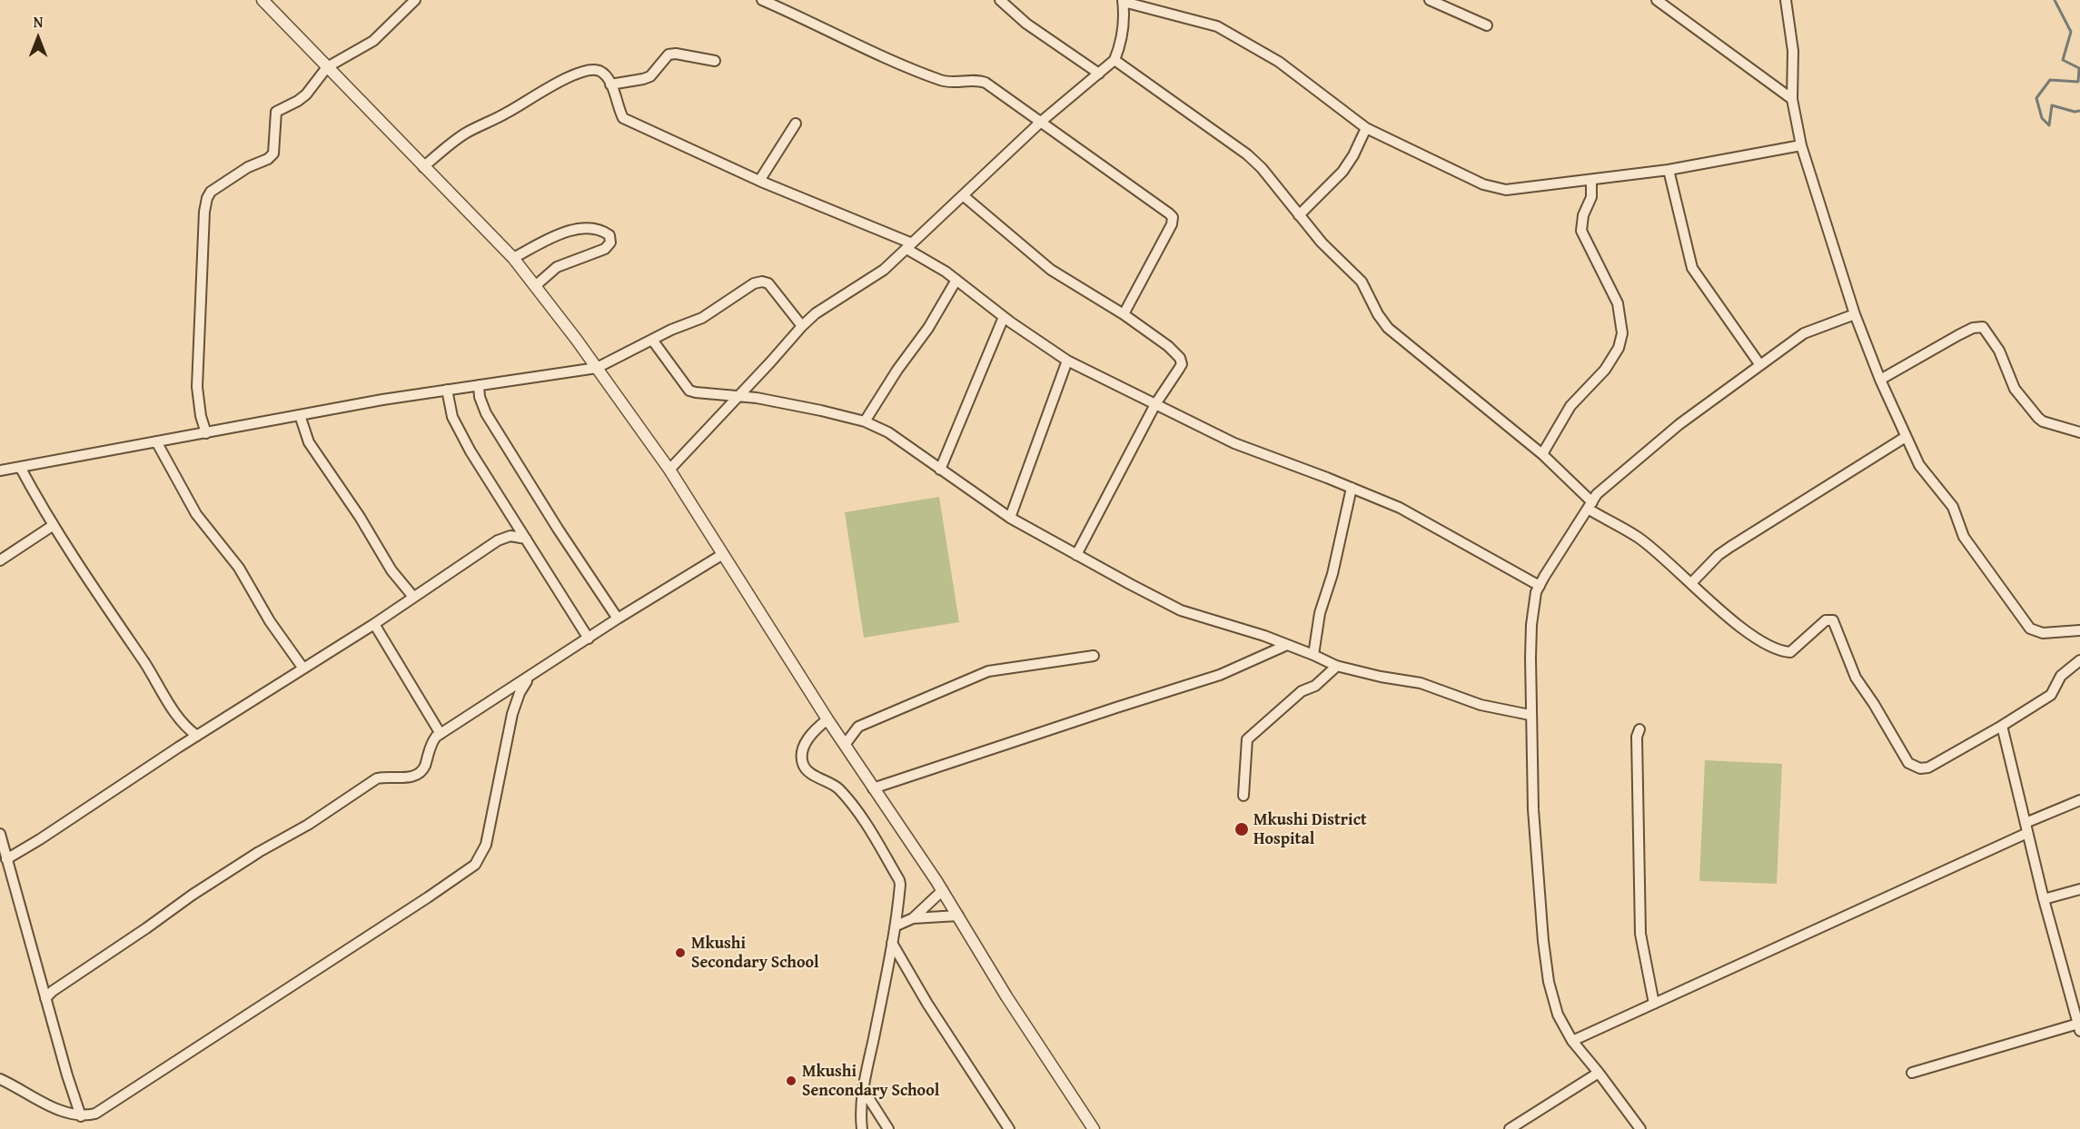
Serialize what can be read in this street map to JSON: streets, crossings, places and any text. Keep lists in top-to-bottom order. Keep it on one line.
{"places":["Mkushi District Hospital","Mkushi Secondary School","Mkushi Sencondary School"],"north":"top"}
